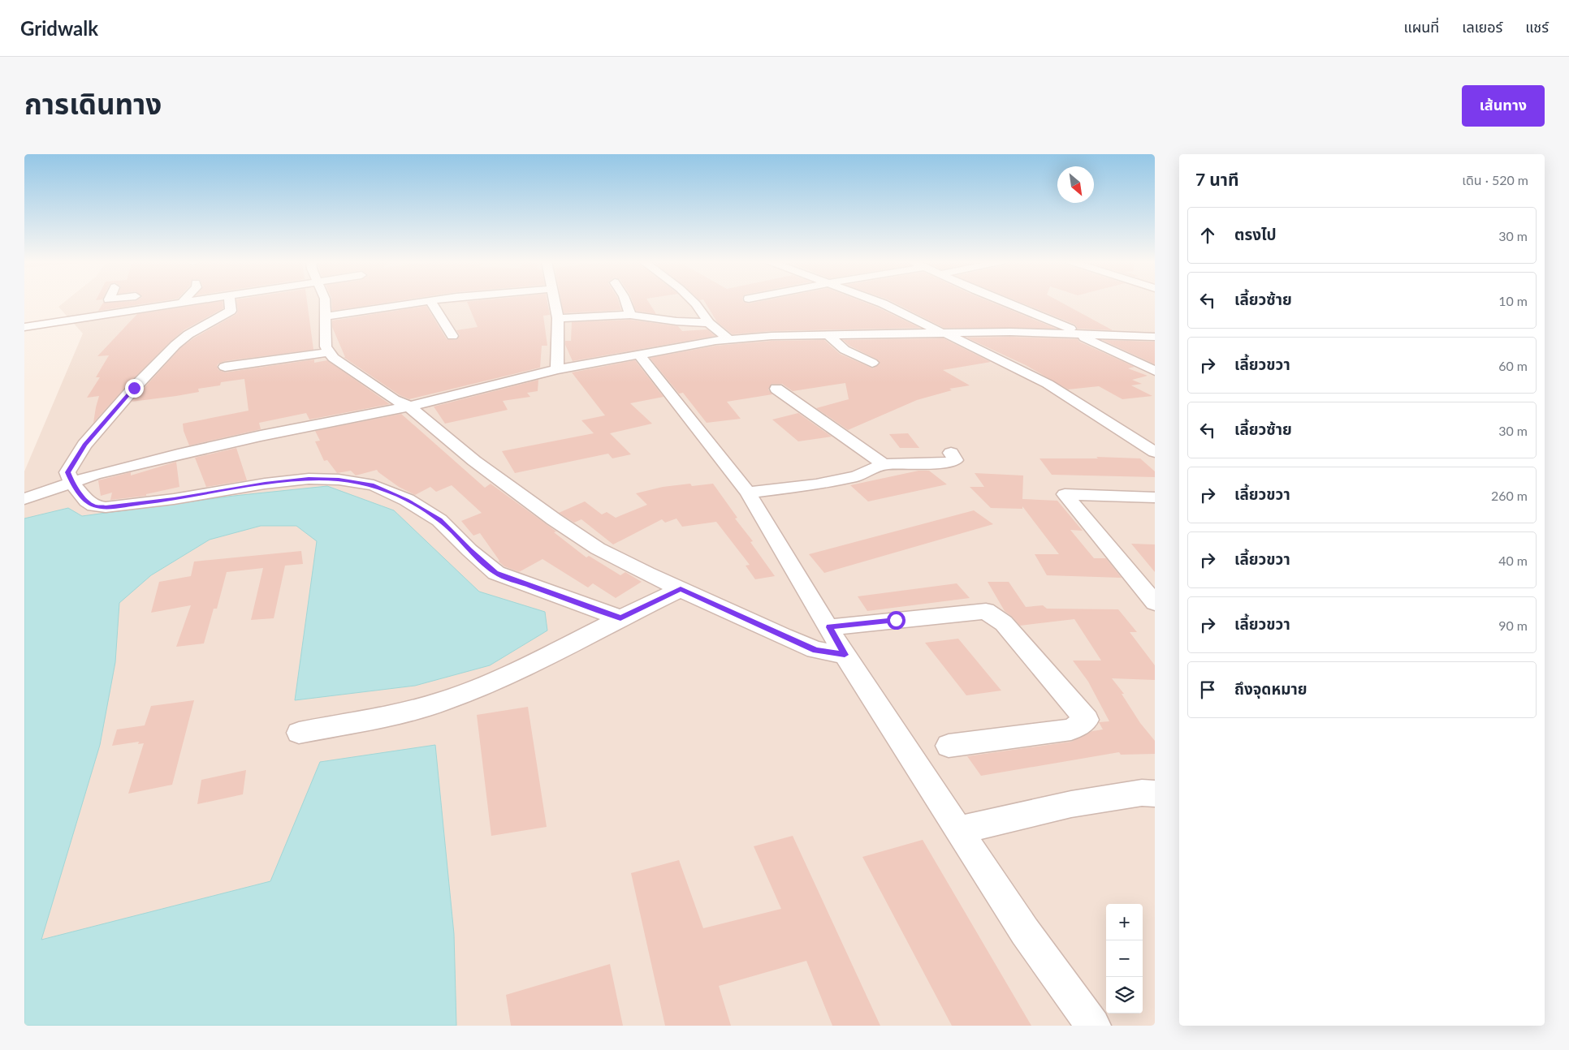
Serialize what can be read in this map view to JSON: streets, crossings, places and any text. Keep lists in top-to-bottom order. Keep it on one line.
{"north":"bottom right","page":{"header":"Gridwalk","nav":["แผนที่","เลเยอร์","แชร์"],"title":"การเดินทาง","buttons":"เส้นทาง","heading":["7 นาที","เดิน · 520 m"],"list":[["ตรงไป","30 m"],["เลี้ยวซ้าย","10 m"],["เลี้ยวขวา","60 m"],["เลี้ยวซ้าย","30 m"],["เลี้ยวขวา","260 m"],["เลี้ยวขวา","40 m"],["เลี้ยวขวา","90 m"],"ถึงจุดหมาย"],"map_buttons":["+","−"]}}
